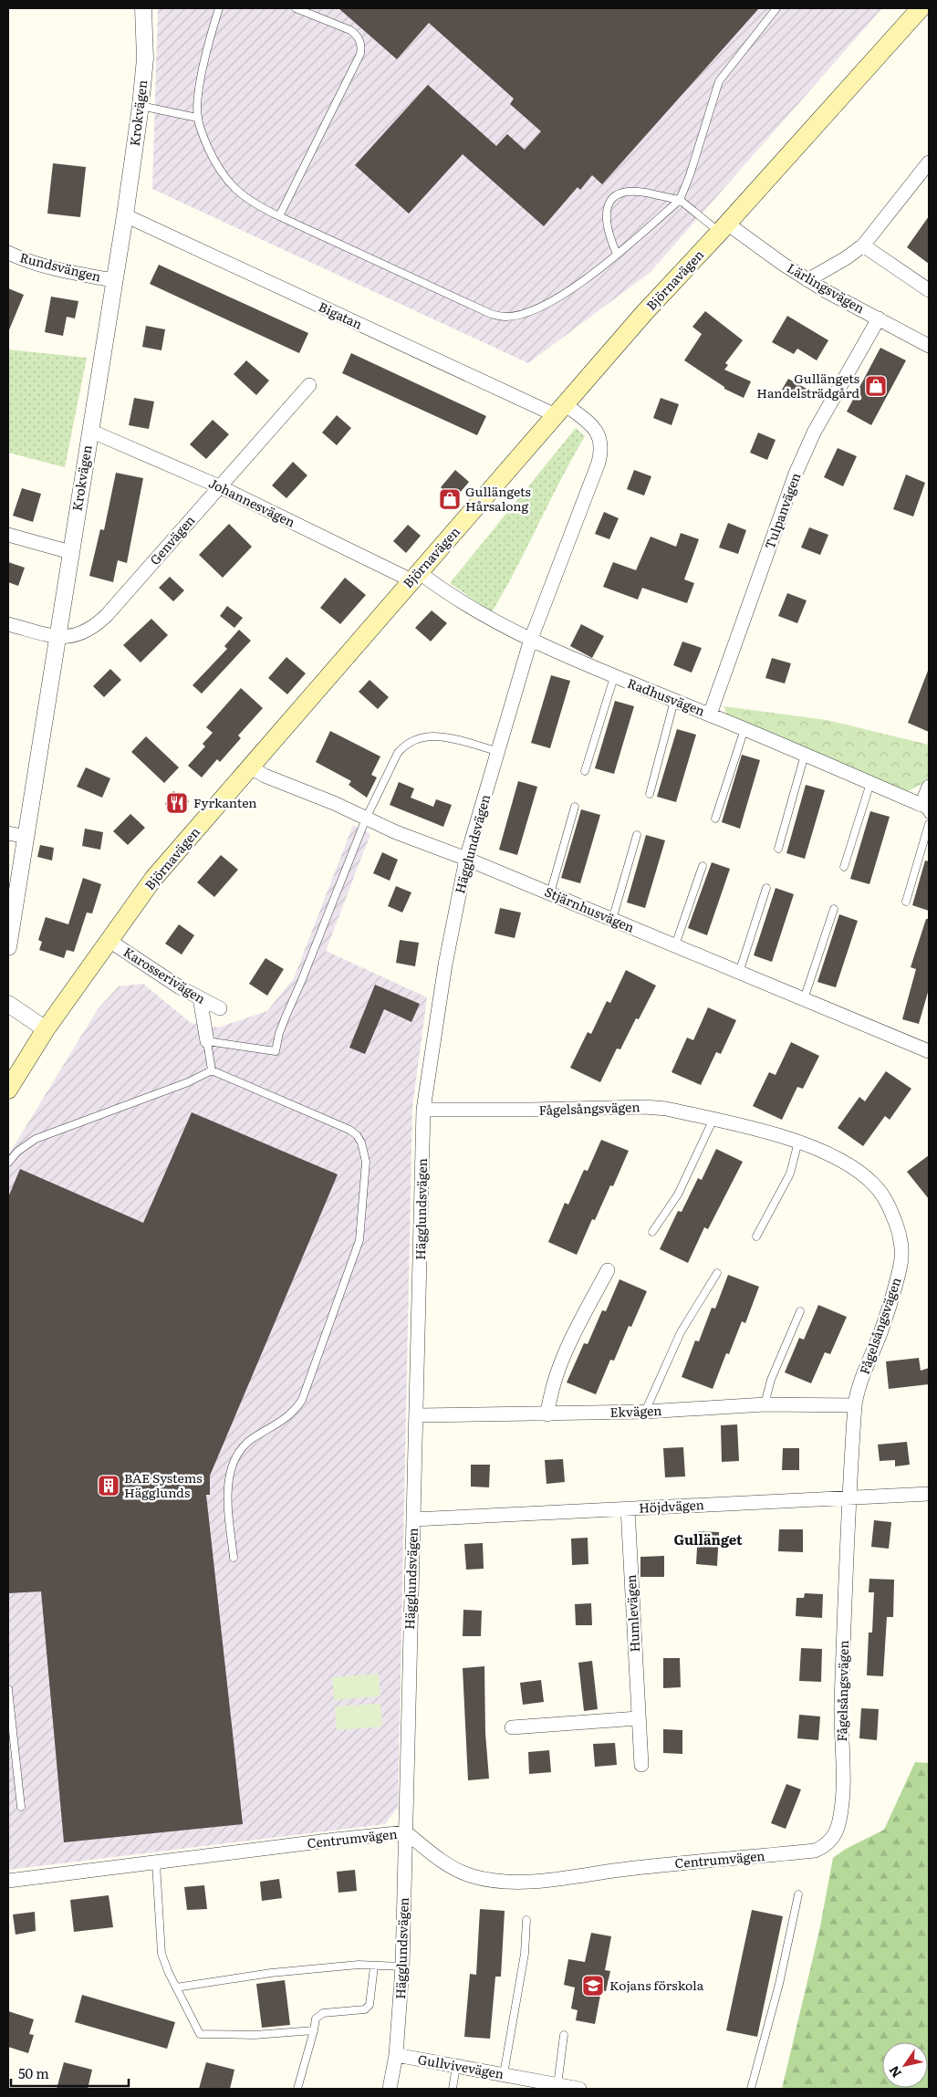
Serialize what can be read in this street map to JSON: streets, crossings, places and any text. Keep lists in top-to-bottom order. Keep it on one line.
{"streets":{"main road":["Björnavägen"],"street":["Krokvägen","Rundsvängen","Lärlingsvägen","Bigatan","Johannesvägen","Tulpanvägen","Genvägen","Radhusvägen","Hägglundsvägen","Stjärnhusvägen","Karosserivägen","Fågelsångsvägen","Ekvägen","Höjdvägen","Humlevägen","Centrumvägen","Gullvivevägen"]},"crossings":[["Krokvägen","Rundsvängen"],["Krokvägen","Bigatan"],["Krokvägen","Johannesvägen"],["Krokvägen","Genvägen"],["Björnavägen","Lärlingsvägen"],["Björnavägen","Bigatan"],["Björnavägen","Johannesvägen"],["Björnavägen","Radhusvägen"],["Björnavägen","Hägglundsvägen"],["Björnavägen","Stjärnhusvägen"],["Björnavägen","Karosserivägen"],["Lärlingsvägen","Tulpanvägen"],["Bigatan","Hägglundsvägen"],["Johannesvägen","Genvägen"],["Johannesvägen","Radhusvägen"],["Tulpanvägen","Radhusvägen"],["Radhusvägen","Hägglundsvägen"],["Hägglundsvägen","Stjärnhusvägen"],["Hägglundsvägen","Fågelsångsvägen"],["Hägglundsvägen","Ekvägen"],["Hägglundsvägen","Höjdvägen"],["Hägglundsvägen","Centrumvägen"],["Hägglundsvägen","Gullvivevägen"],["Fågelsångsvägen","Ekvägen"],["Fågelsångsvägen","Höjdvägen"],["Fågelsångsvägen","Centrumvägen"],["Höjdvägen","Humlevägen"]],"districts":["Gullänget"],"places":{"shop":["Gullängets Handelsträdgård","Gullängets Hårsalong"],"restaurant":["Fyrkanten"],"building":["BAE Systems Hägglunds"],"school or university":["Kojans förskola"]},"scale_bar":"50 m","north":"bottom left"}
